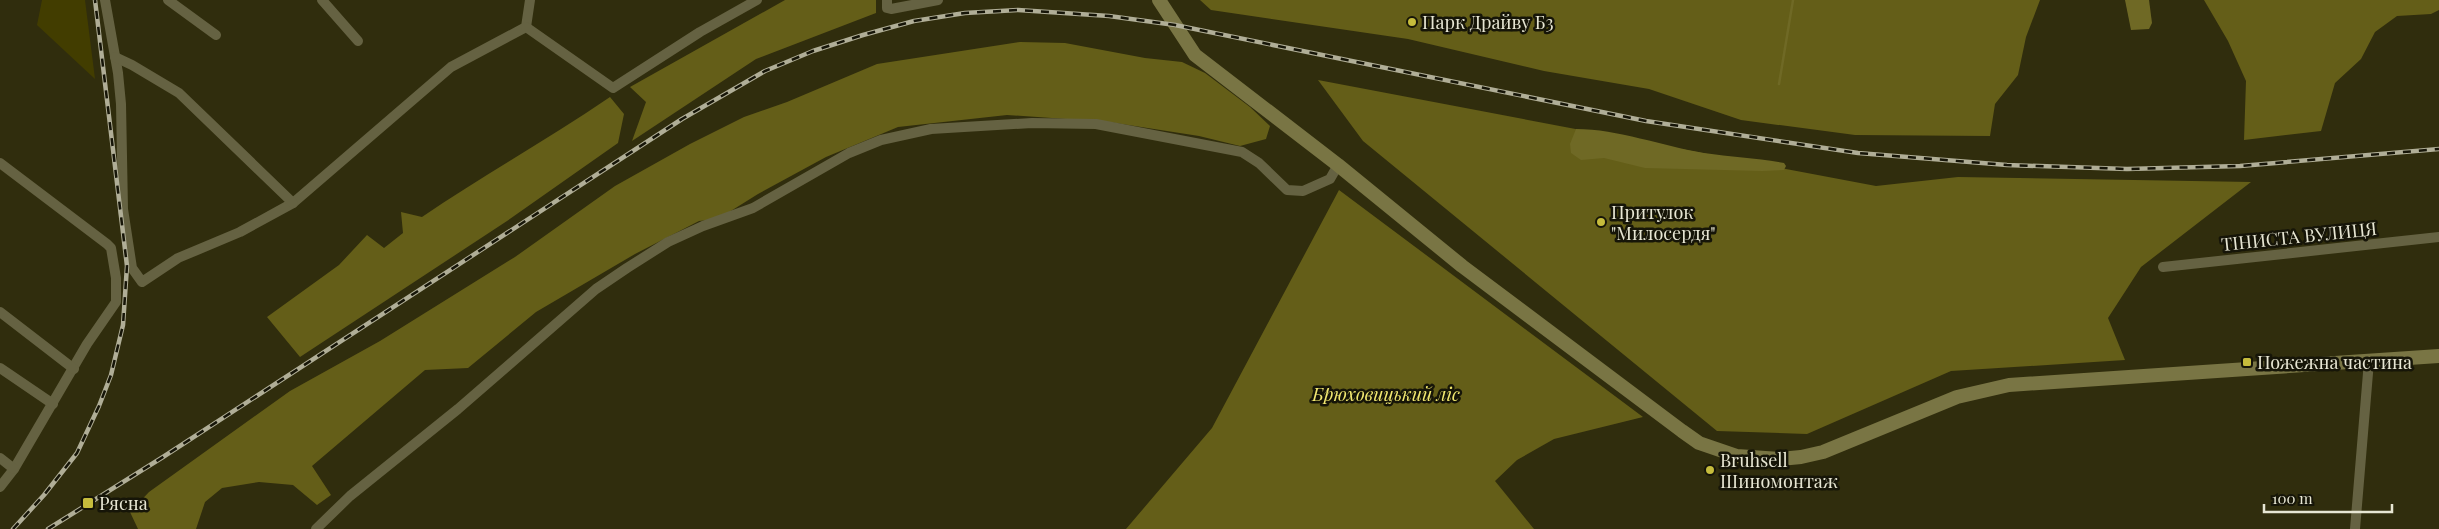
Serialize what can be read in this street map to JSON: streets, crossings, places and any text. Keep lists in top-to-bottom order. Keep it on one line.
{"streets":{"street":["ТІНИСТА ВУЛИЦЯ"]},"parks":["Брюховицький ліс"],"places":{"other":["Парк Драйву Б3","Притулок \"Милосердя\"","Bruhsell Шиномонтаж"],"transit":["Пожежна частина","Рясна"]},"scale_bar":"100 m"}
